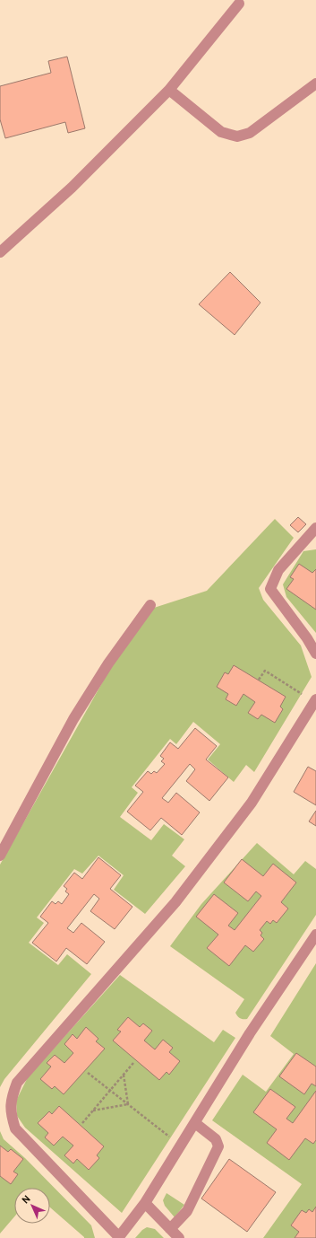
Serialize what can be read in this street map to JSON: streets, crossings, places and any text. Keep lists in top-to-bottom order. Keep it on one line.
{"north":"top left"}
